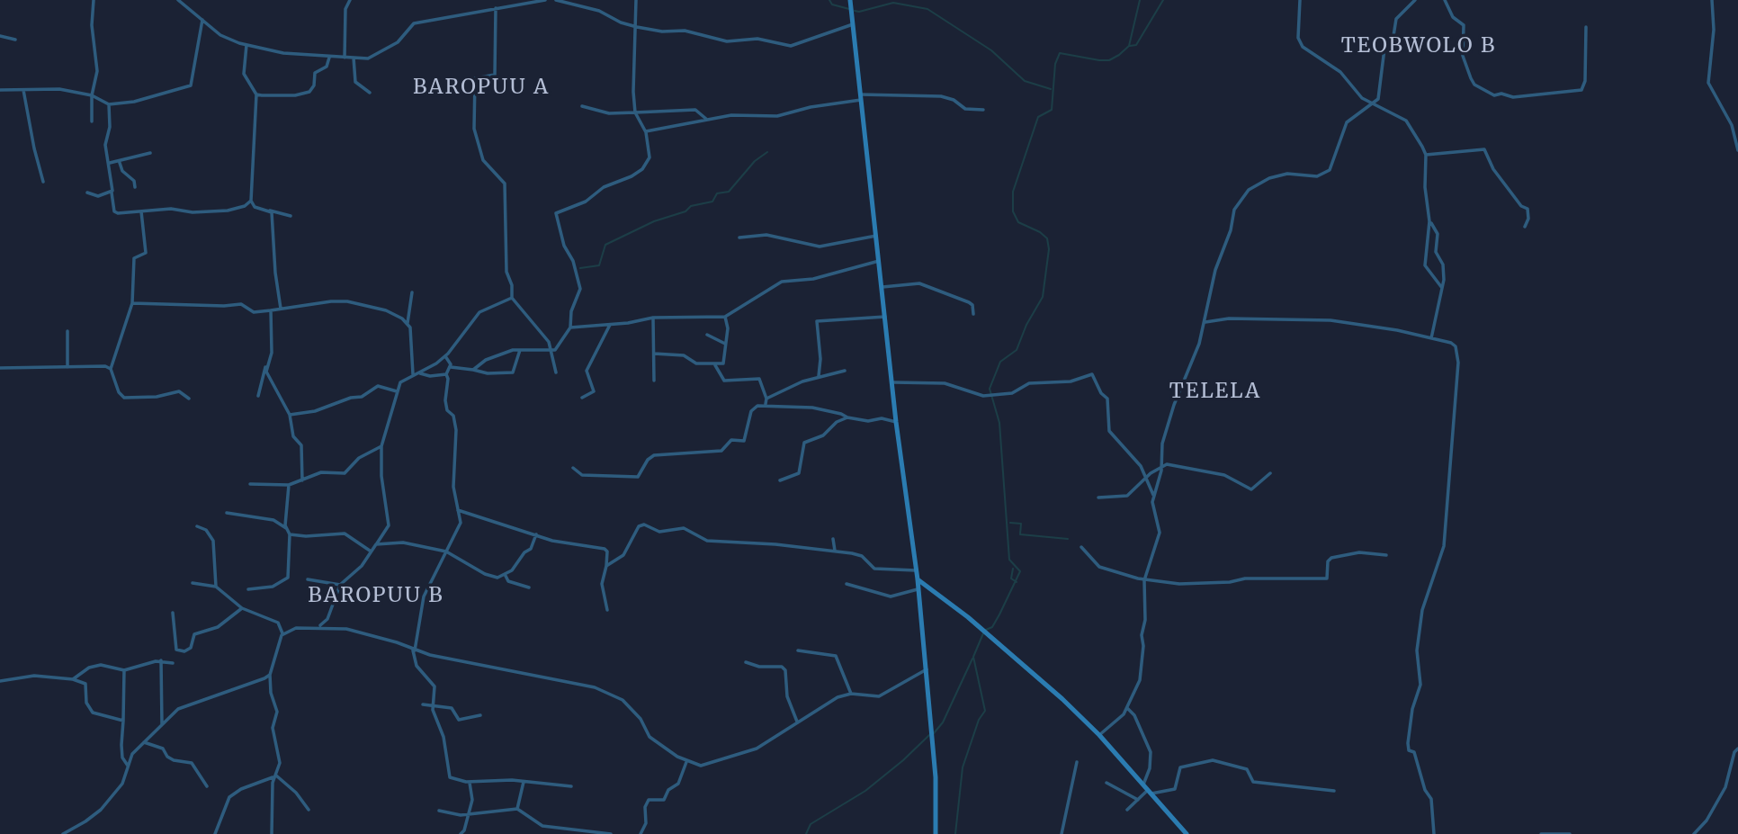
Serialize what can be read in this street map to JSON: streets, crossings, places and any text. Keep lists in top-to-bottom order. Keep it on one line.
{"districts":["TEOBWOLO B","BAROPUU A","TELELA","BAROPUU B"]}
